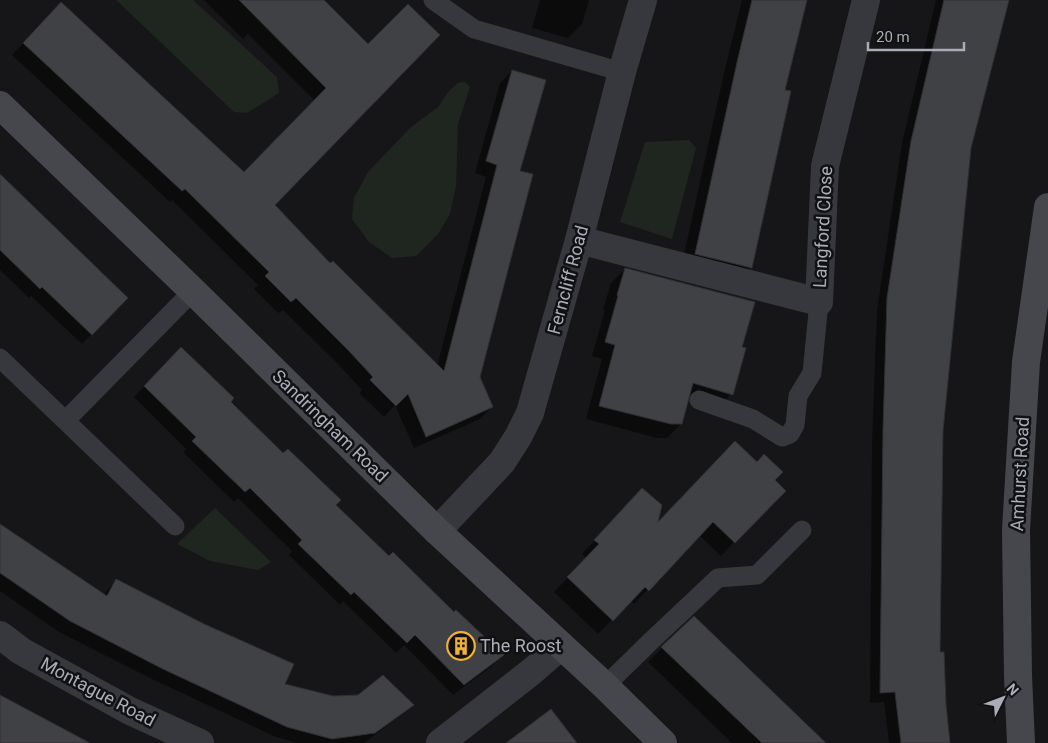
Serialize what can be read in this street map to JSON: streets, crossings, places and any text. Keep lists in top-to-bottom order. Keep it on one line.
{"streets":{"street":["Langford Close","Ferncliff Road","Sandringham Road","Amhurst Road","Montague Road"]},"crossings":[["Langford Close","Ferncliff Road"],["Ferncliff Road","Sandringham Road"]],"places":{"building":["The Roost"]},"scale_bar":"20 m","north":"top right"}
